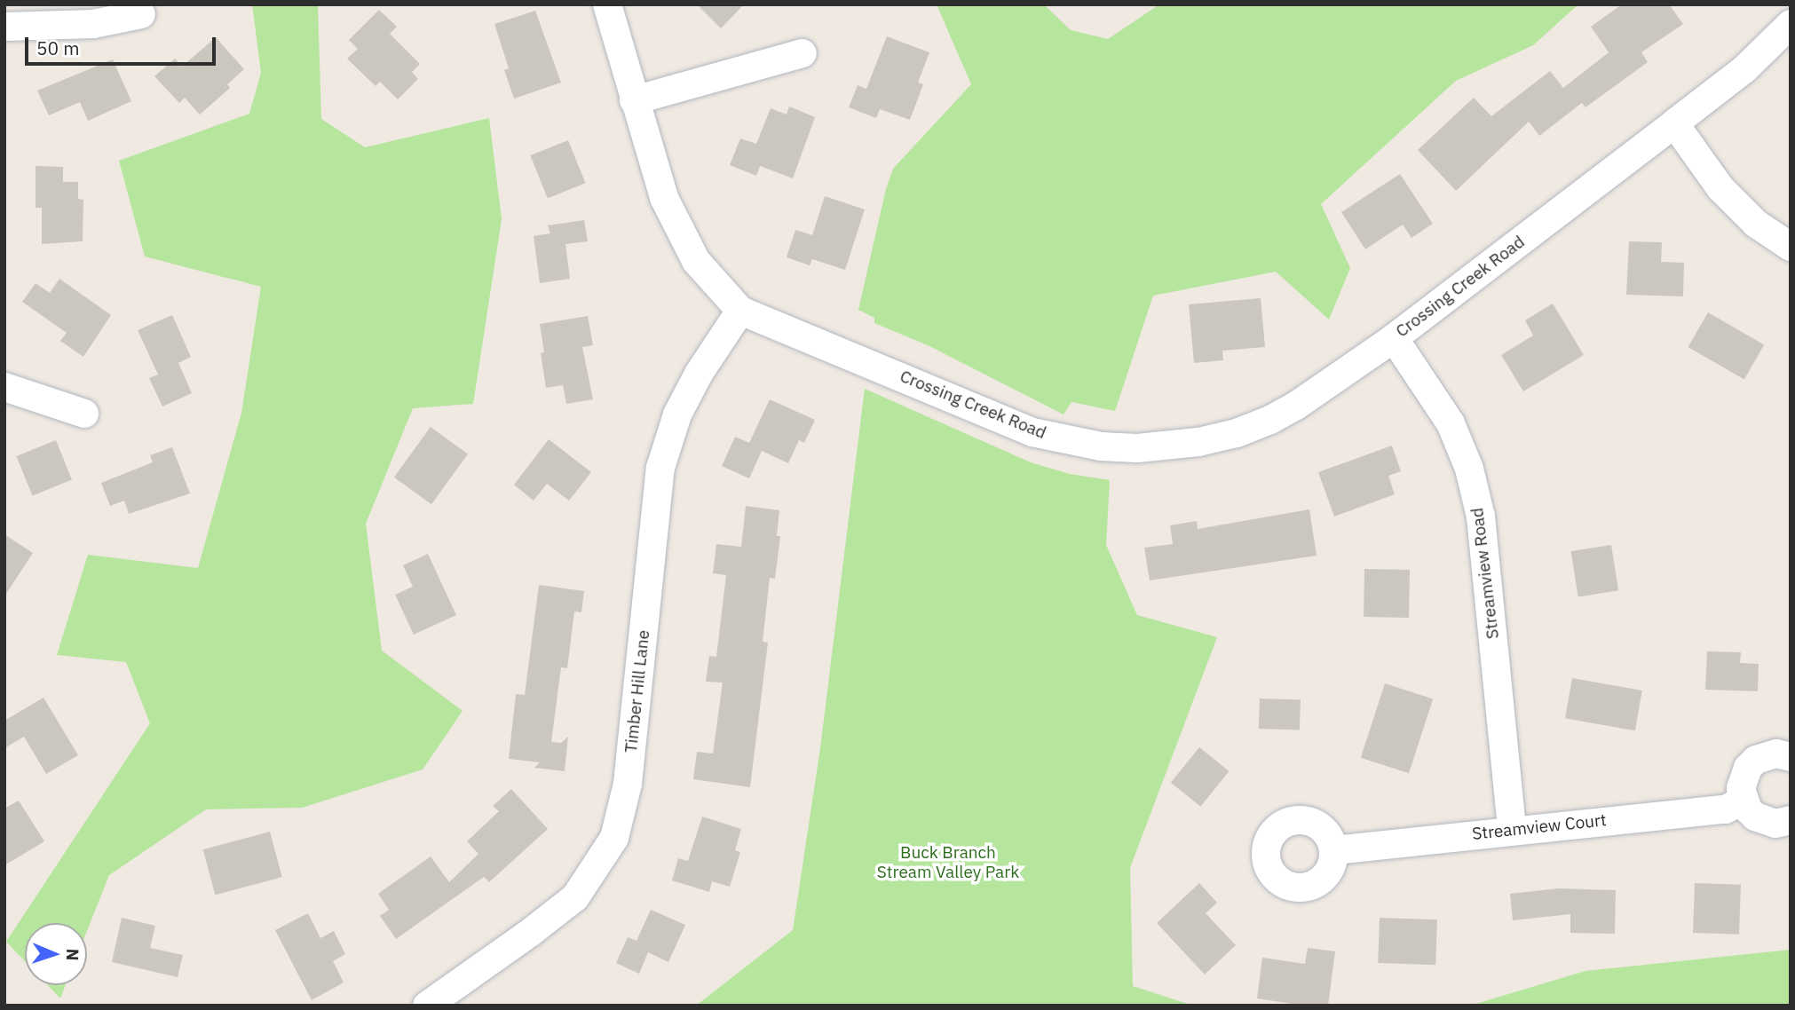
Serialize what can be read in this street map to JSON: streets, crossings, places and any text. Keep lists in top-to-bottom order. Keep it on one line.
{"streets":{"street":["Crossing Creek Road","Streamview Road","Timber Hill Lane","Streamview Court"]},"crossings":[["Crossing Creek Road","Streamview Road"],["Crossing Creek Road","Timber Hill Lane"],["Streamview Road","Streamview Court"]],"parks":["Buck Branch Stream Valley Park"],"scale_bar":"50 m","north":"right"}
